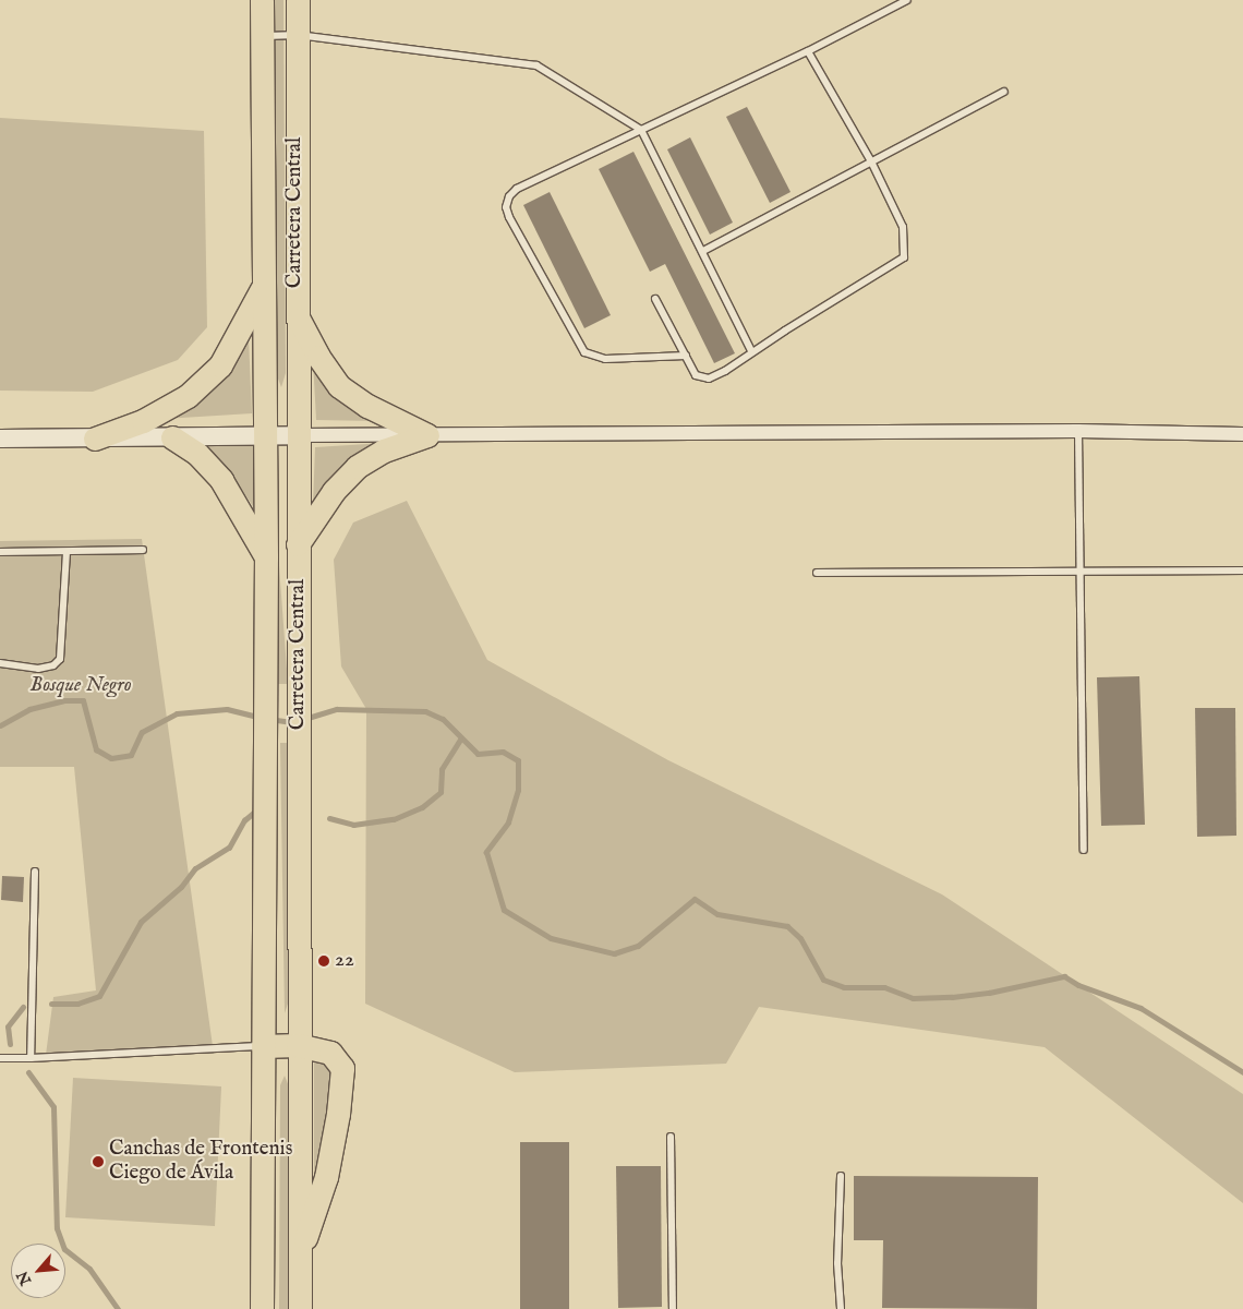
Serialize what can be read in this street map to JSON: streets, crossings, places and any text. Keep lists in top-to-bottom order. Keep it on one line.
{"streets":{"highway":["Carretera Central"]},"parks":["Bosque Negro"],"places":["22","Canchas de Frontenis Ciego de Ávila"],"north":"bottom left"}
